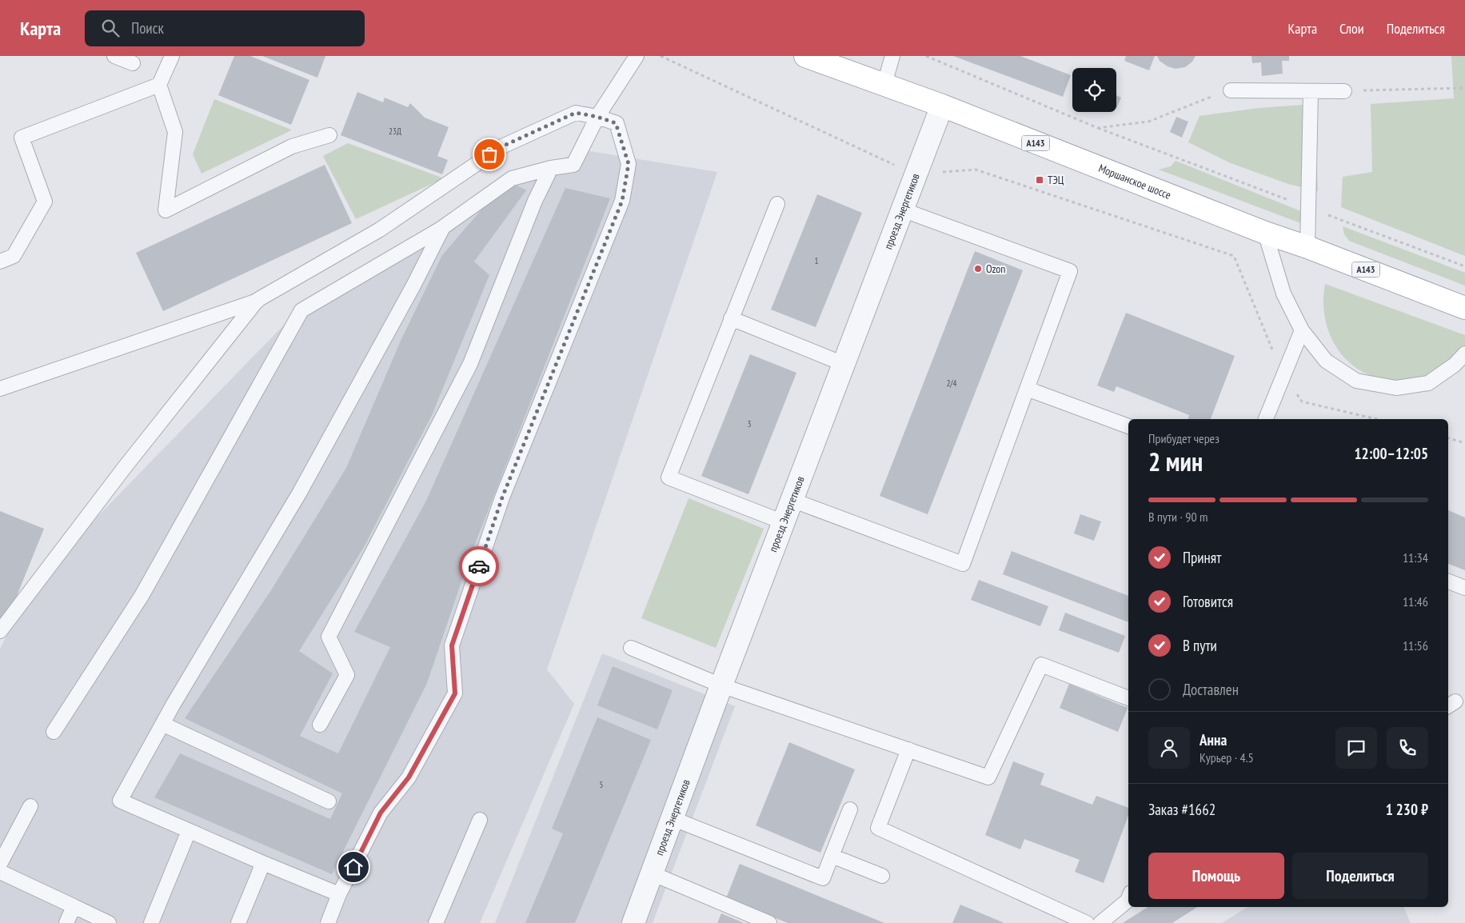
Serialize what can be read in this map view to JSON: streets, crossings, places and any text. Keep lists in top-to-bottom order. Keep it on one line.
{"streets":{"main road":["А143","Моршанское шоссе"],"street":["проезд Энергетиков"]},"crossings":[["Моршанское шоссе","проезд Энергетиков"]],"places":{"transit":["ТЭЦ"],"other":["Ozon"]},"house_numbers":["23Д","1","2/4","3","5"],"page":{"header":"Карта","search":"Поиск","nav":["Карта","Слои","Поделиться"],"heading":["2 мин","Прибудет через","12:00–12:05"],"panel":["Анна","Курьер · 4.5","Заказ #1662","1 230 ₽"],"bar":"В пути · 90 m","list":[["Принят","11:34"],["Готовится","11:46"],["В пути","11:56"],"Доставлен"],"buttons":["Помощь","Поделиться"]}}
